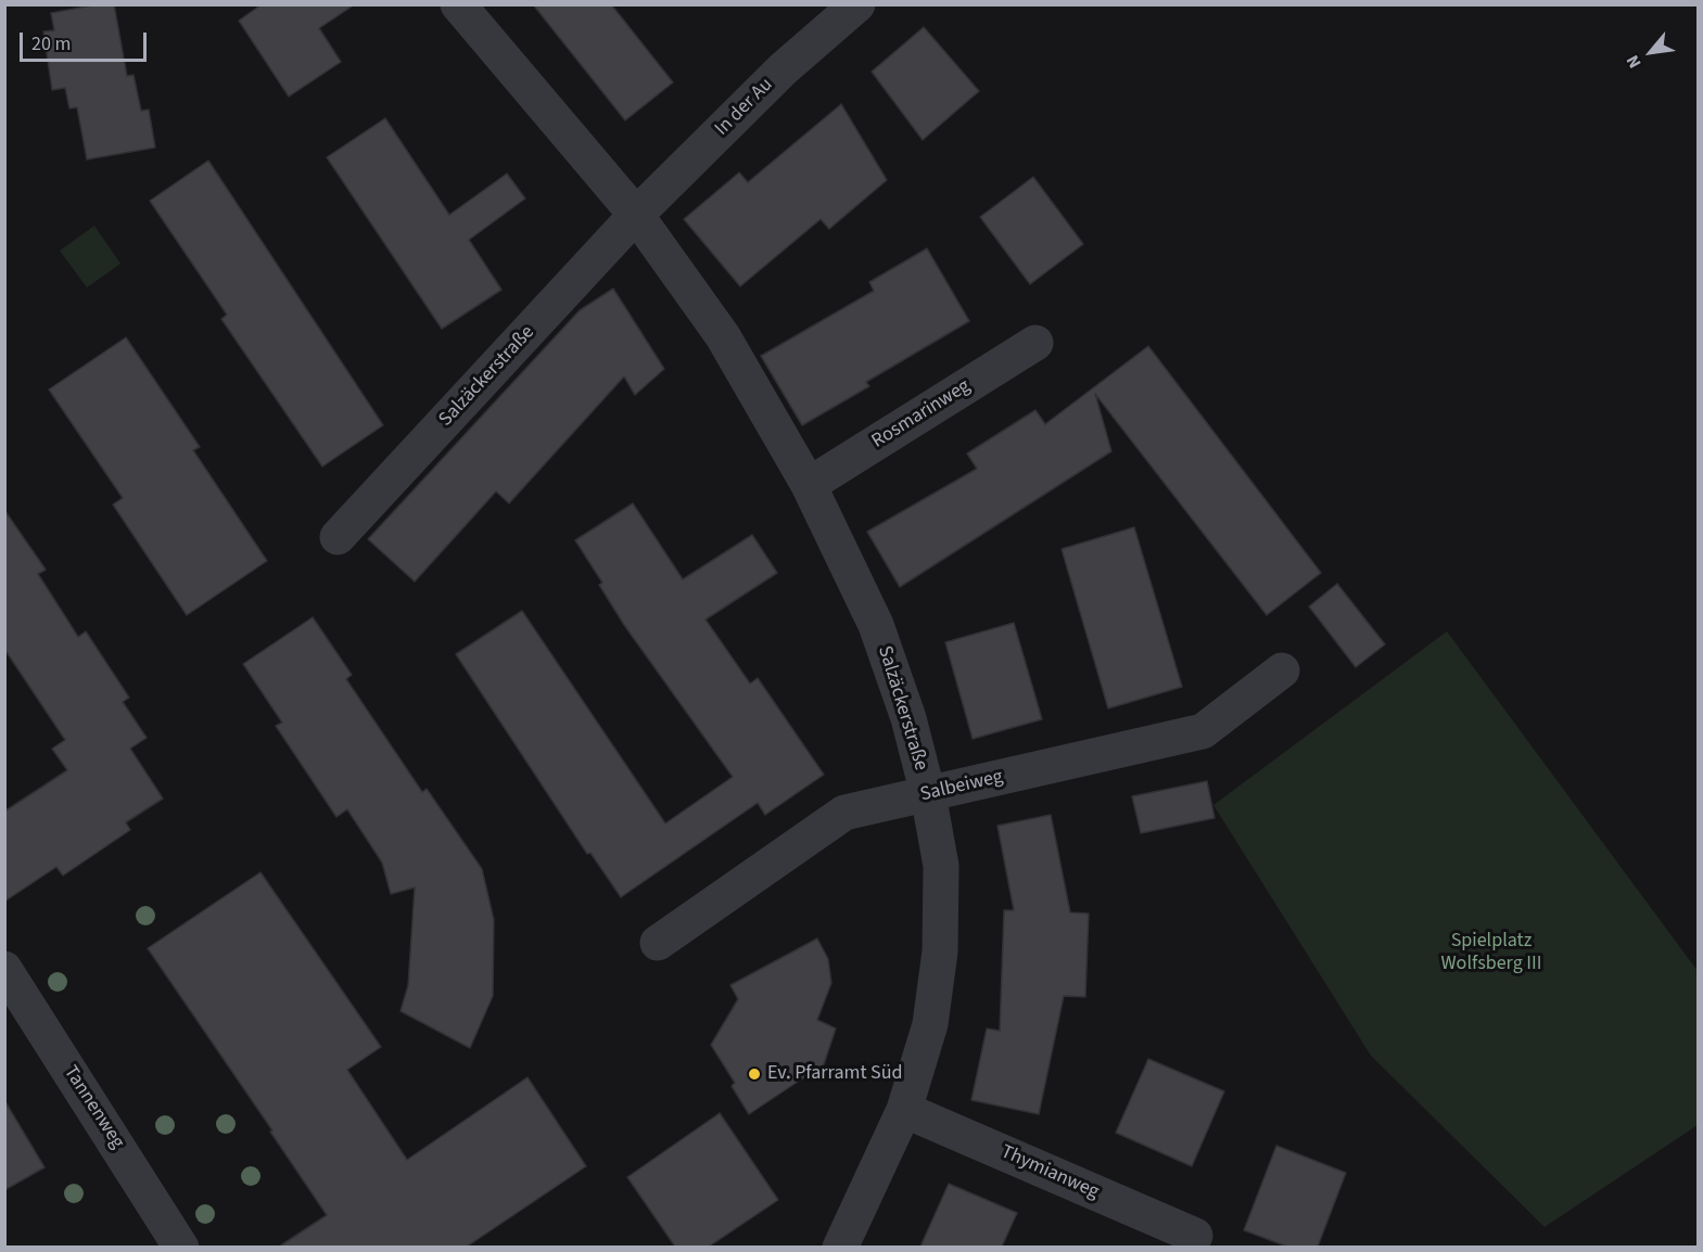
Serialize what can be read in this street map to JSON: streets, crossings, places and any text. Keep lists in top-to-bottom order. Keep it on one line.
{"streets":{"street":["In der Au","Salzäckerstraße","Rosmarinweg","Salbeiweg","Tannenweg","Thymianweg"]},"crossings":[["In der Au","Salzäckerstraße"],["Salzäckerstraße","Rosmarinweg"],["Salzäckerstraße","Salbeiweg"],["Salzäckerstraße","Thymianweg"]],"parks":["Spielplatz Wolfsberg III"],"places":["Ev. Pfarramt Süd"],"scale_bar":"20 m","north":"bottom left"}
